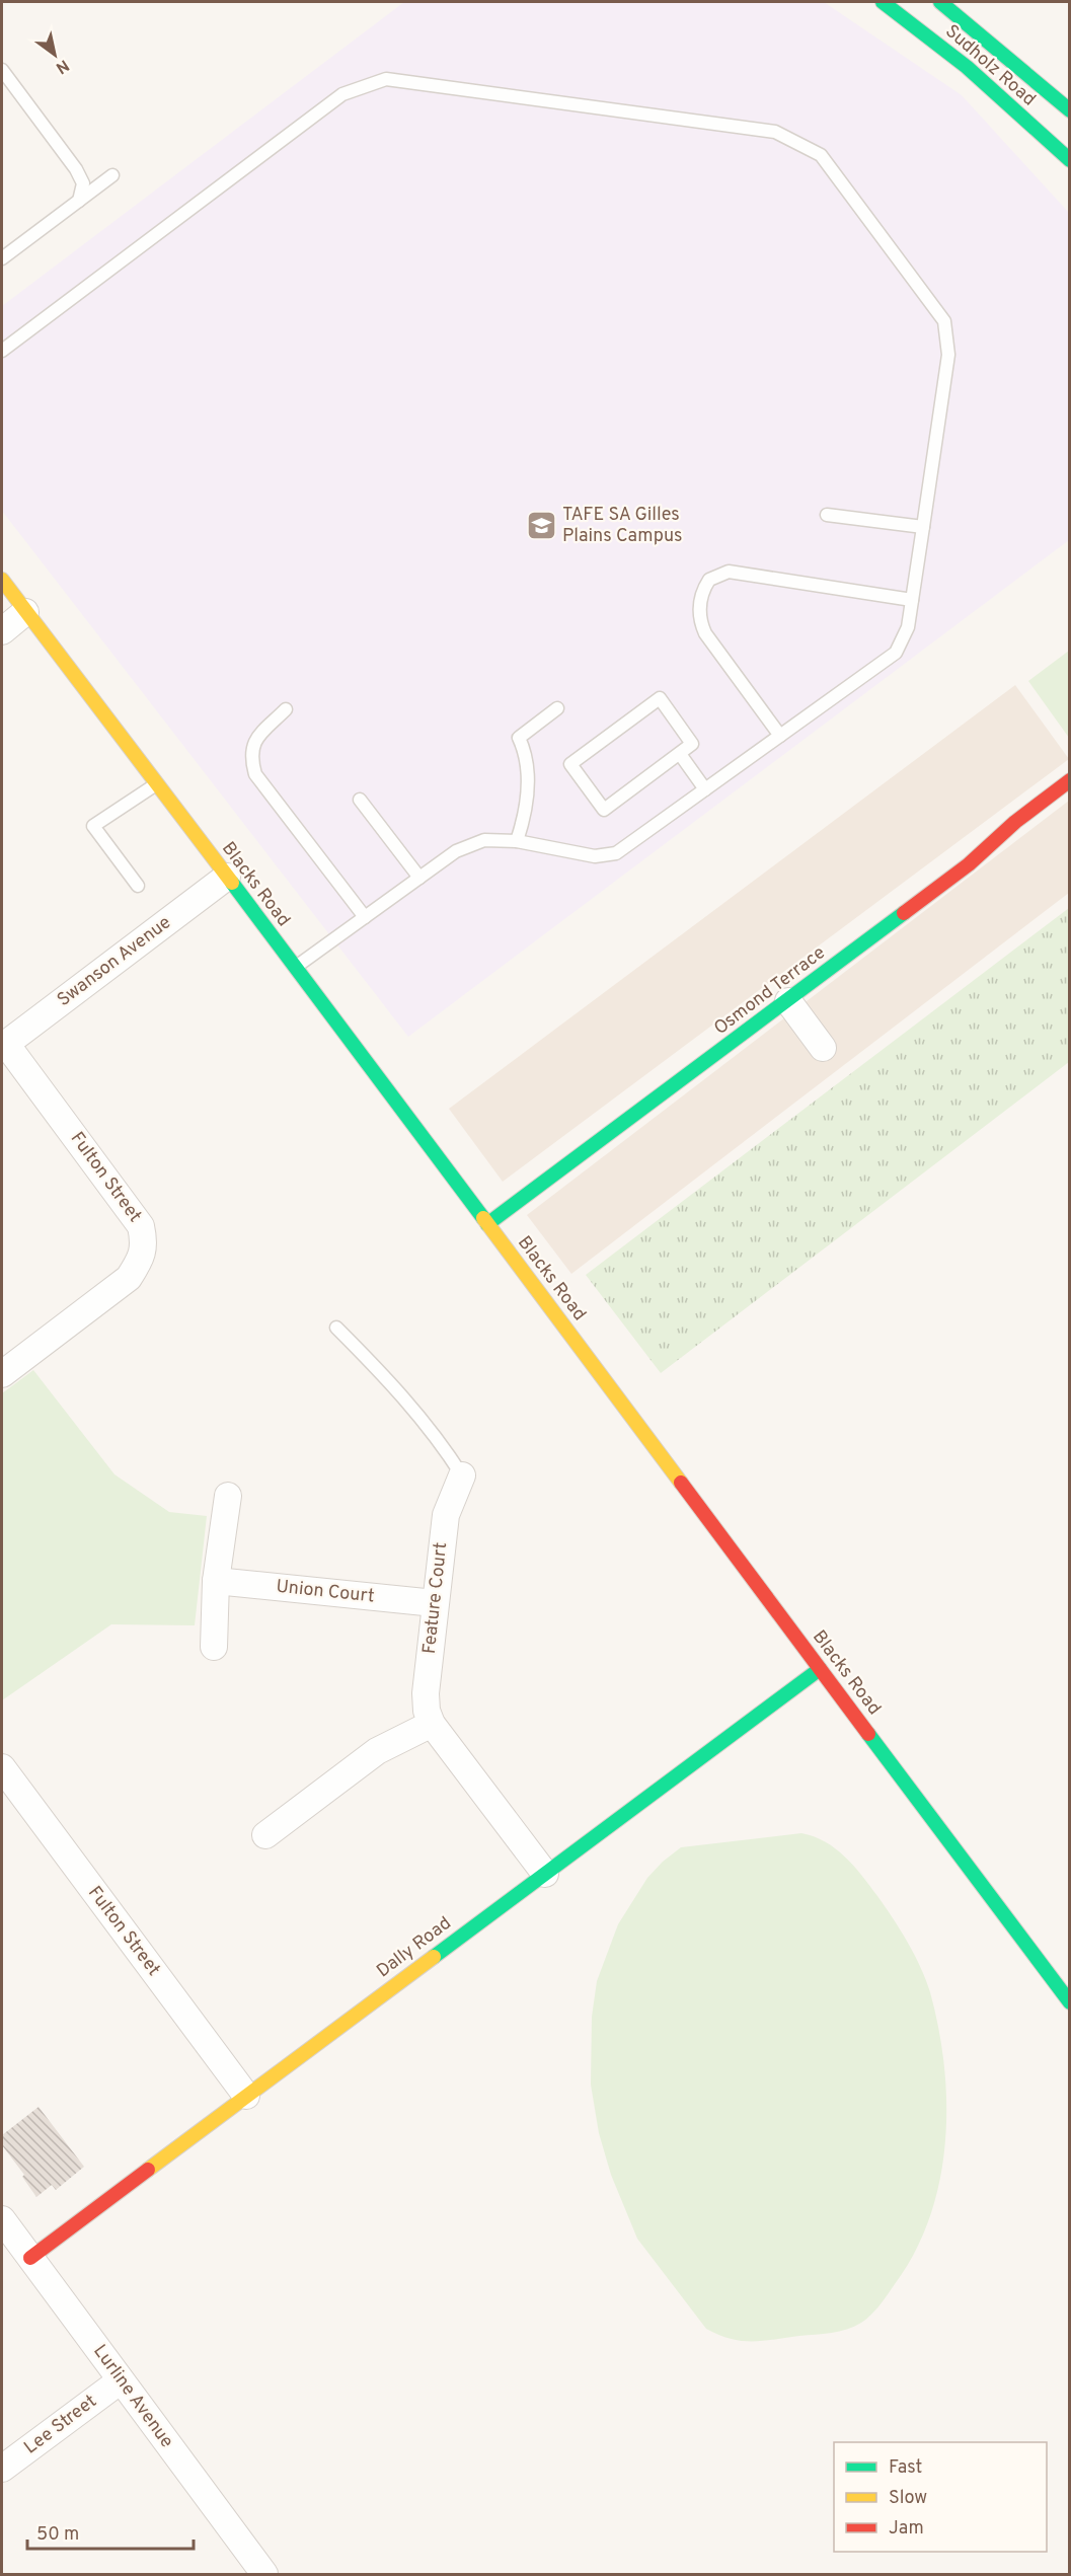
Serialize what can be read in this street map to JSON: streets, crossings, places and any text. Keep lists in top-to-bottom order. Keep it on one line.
{"streets":{"street":["Sudholz Road","Blacks Road","Swanson Avenue","Osmond Terrace","Fulton Street","Union Court","Feature Court","Dally Road","Lurline Avenue","Lee Street"]},"crossings":[["Blacks Road","Swanson Avenue"],["Blacks Road","Osmond Terrace"],["Blacks Road","Dally Road"],["Swanson Avenue","Fulton Street"],["Fulton Street","Dally Road"],["Union Court","Feature Court"],["Feature Court","Dally Road"],["Dally Road","Lurline Avenue"],["Lurline Avenue","Lee Street"]],"places":{"school or university":["TAFE SA Gilles Plains Campus"]},"legend":["Fast","Slow","Jam"],"scale_bar":"50 m","north":"bottom right"}
